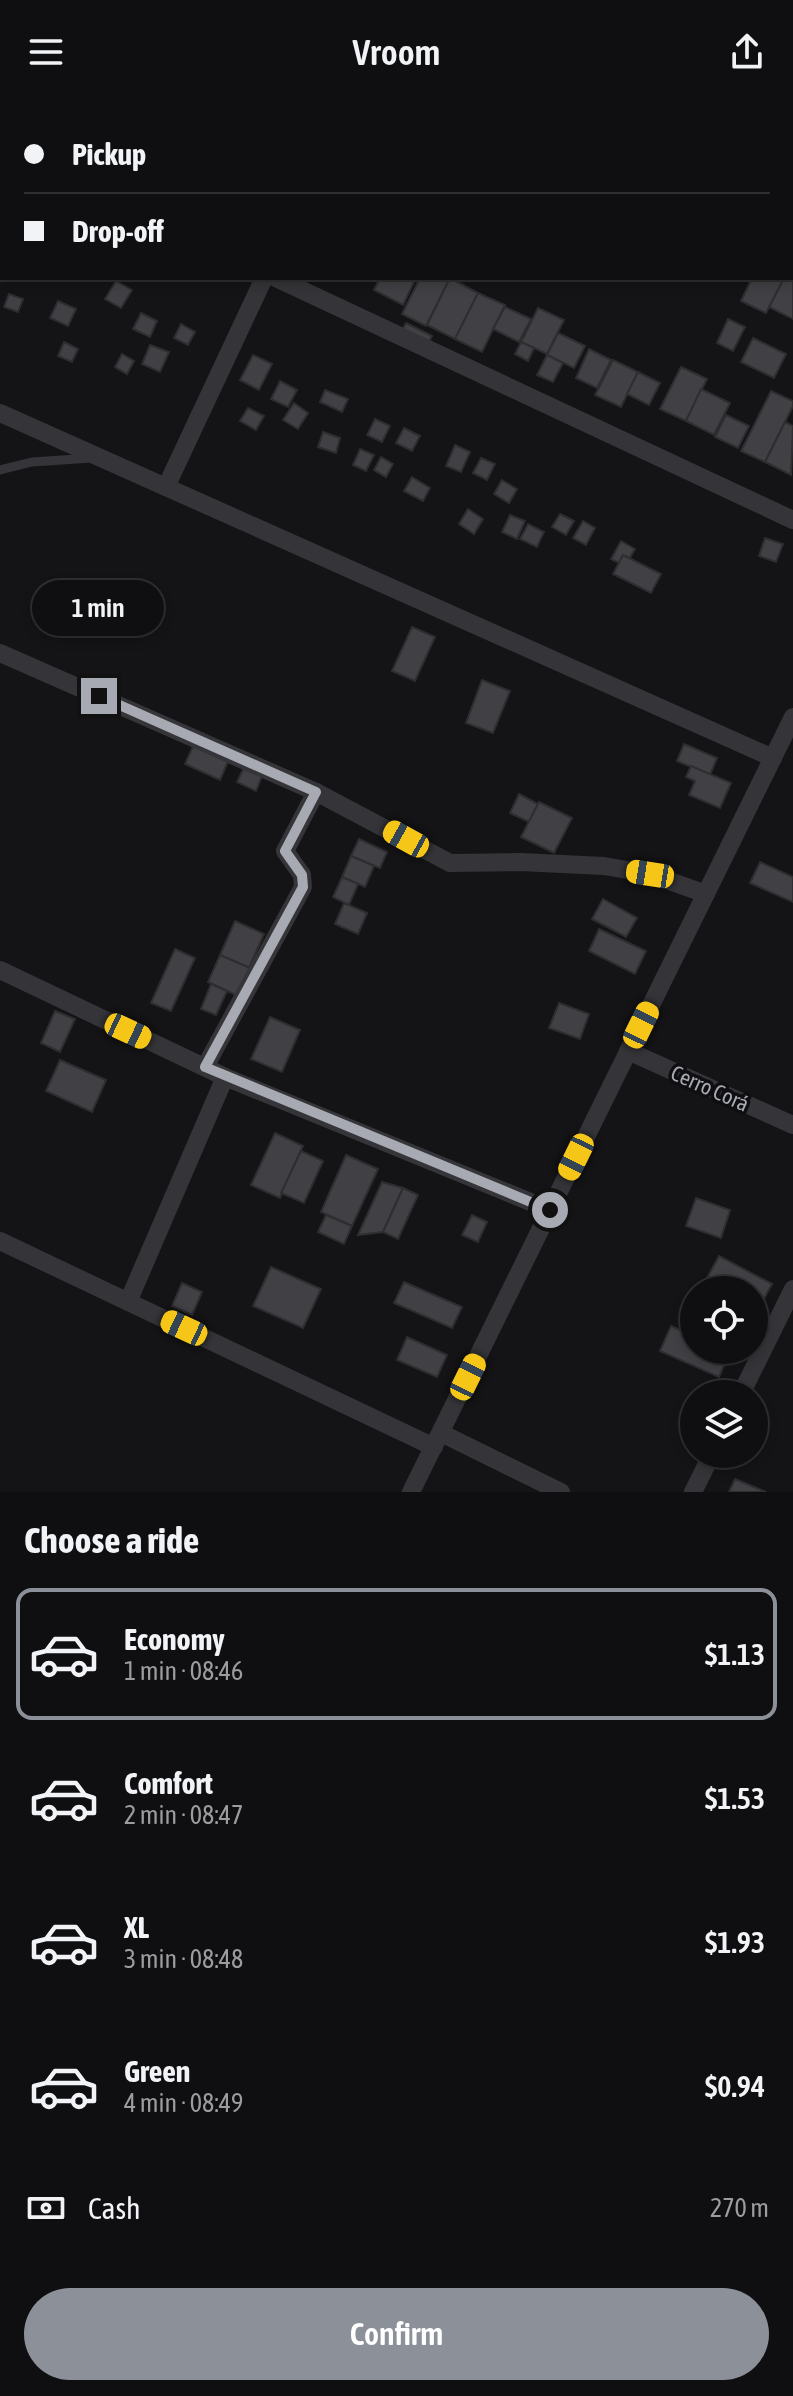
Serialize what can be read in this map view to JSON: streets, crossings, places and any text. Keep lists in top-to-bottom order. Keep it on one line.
{"streets":{"street":["Cerro Corá"]},"page":{"header":"Vroom","banner":["Pickup","Drop-off"],"bubble":"1 min","heading":"Choose a ride","list":[{"name":"Economy","note":"1 min · 08:46","value":"$1.13"},{"name":"Comfort","note":"2 min · 08:47","value":"$1.53"},{"name":"XL","note":"3 min · 08:48","value":"$1.93"},{"name":"Green","note":"4 min · 08:49","value":"$0.94"}],"pay":["Cash","270 m"],"buttons":"Confirm"}}
